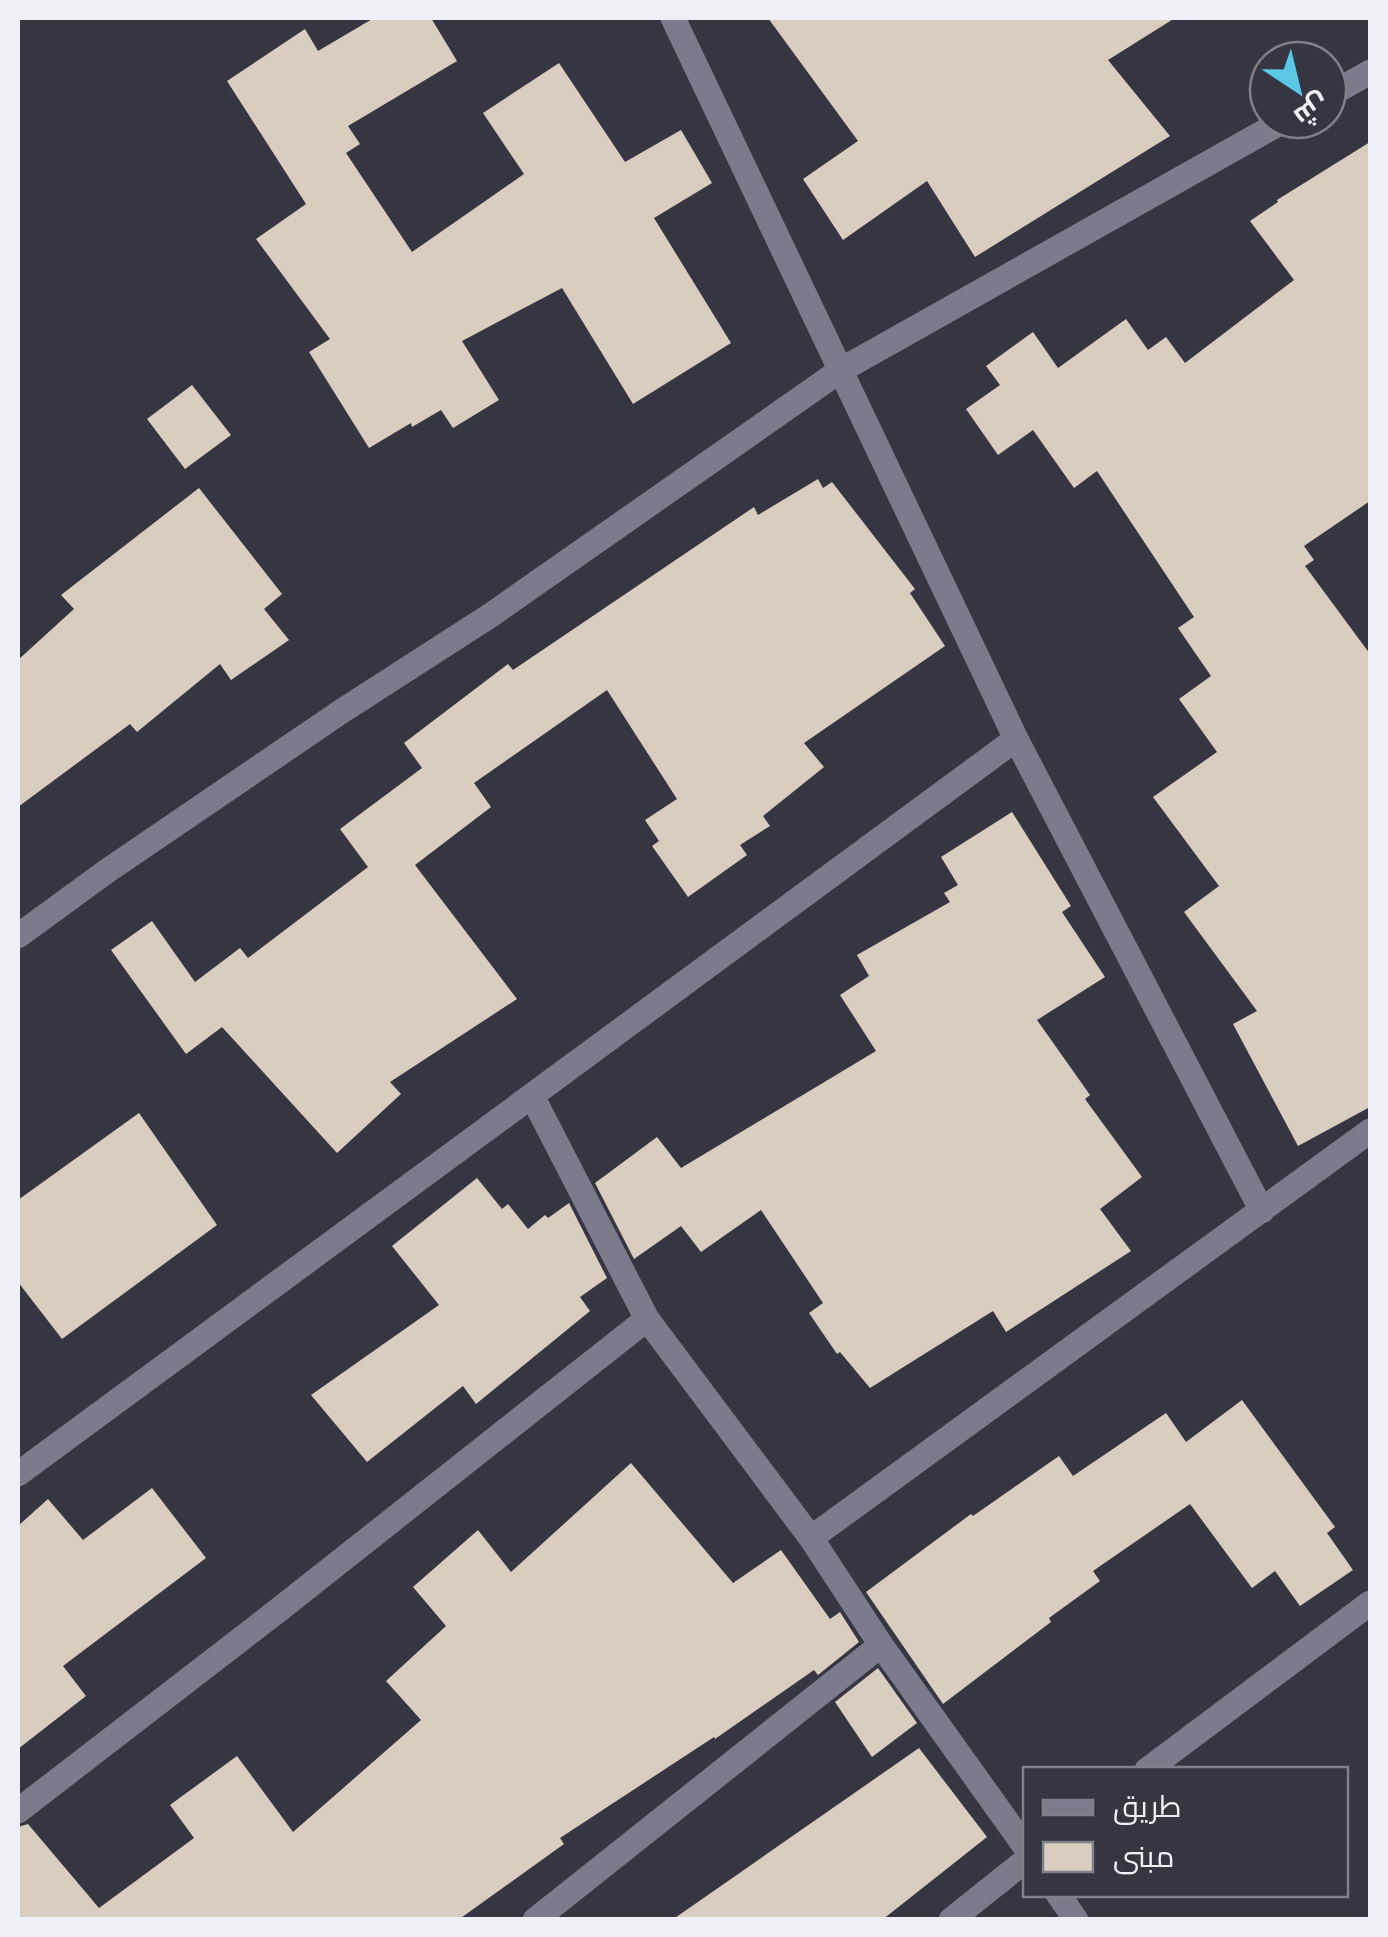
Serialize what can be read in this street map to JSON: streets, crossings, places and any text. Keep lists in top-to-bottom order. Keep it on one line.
{"legend":["طريق","مبنى"],"north":"bottom right"}
